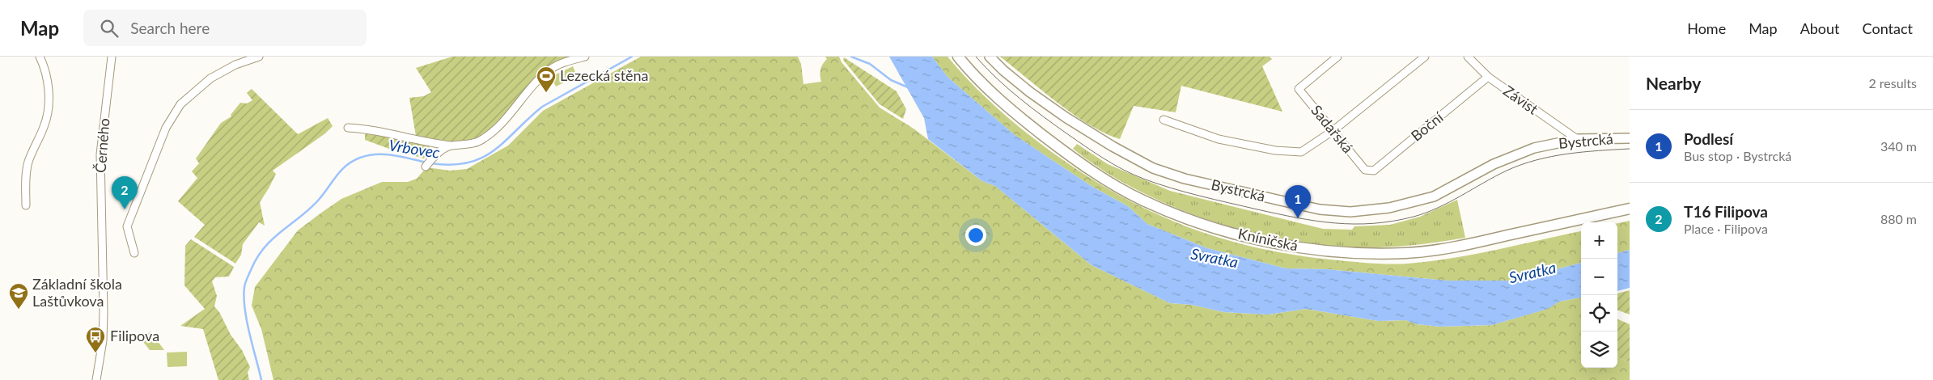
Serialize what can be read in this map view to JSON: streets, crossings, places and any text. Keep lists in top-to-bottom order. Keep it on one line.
{"streets":{"main road":["Kníničská"],"street":["Závist","Boční","Sadařská","Bystrcká","Černého"]},"crossings":[["Závist","Boční"],["Závist","Bystrcká"],["Boční","Sadařská"]],"water":["Vrbovec","Svratka"],"places":{"sports":["Lezecká stěna"],"school or university":["Základní škola Laštůvkova"],"bus stop":["Filipova"]},"page":{"header":"Map","search":"Search here","nav":["Home","Map","About","Contact"],"heading":["Nearby","2 results"],"list":[{"mark":"1","name":"Podlesí","note":"Bus stop · Bystrcká","value":"340 m"},{"mark":"2","name":"T16 Filipova","note":"Place · Filipova","value":"880 m"}],"pins":["2","1"],"map_buttons":["+","−"]}}
